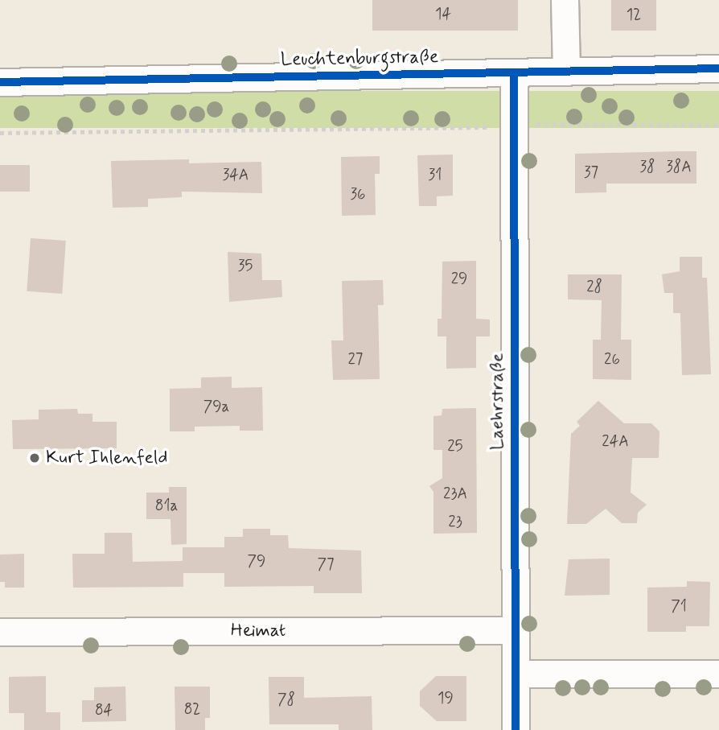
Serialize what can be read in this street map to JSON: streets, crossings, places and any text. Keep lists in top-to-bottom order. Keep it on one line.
{"streets":{"street":["Leuchtenburgstraße","Laehrstraße","Heimat"]},"crossings":[["Leuchtenburgstraße","Laehrstraße"],["Laehrstraße","Heimat"]],"places":["Kurt Ihlenfeld"],"house_numbers":["14","12","38","38A","37","34A","31","36","35","29","28","27","26","79a","24A","25","23A","81a","23","79","77","71","19","78","82","84"]}
